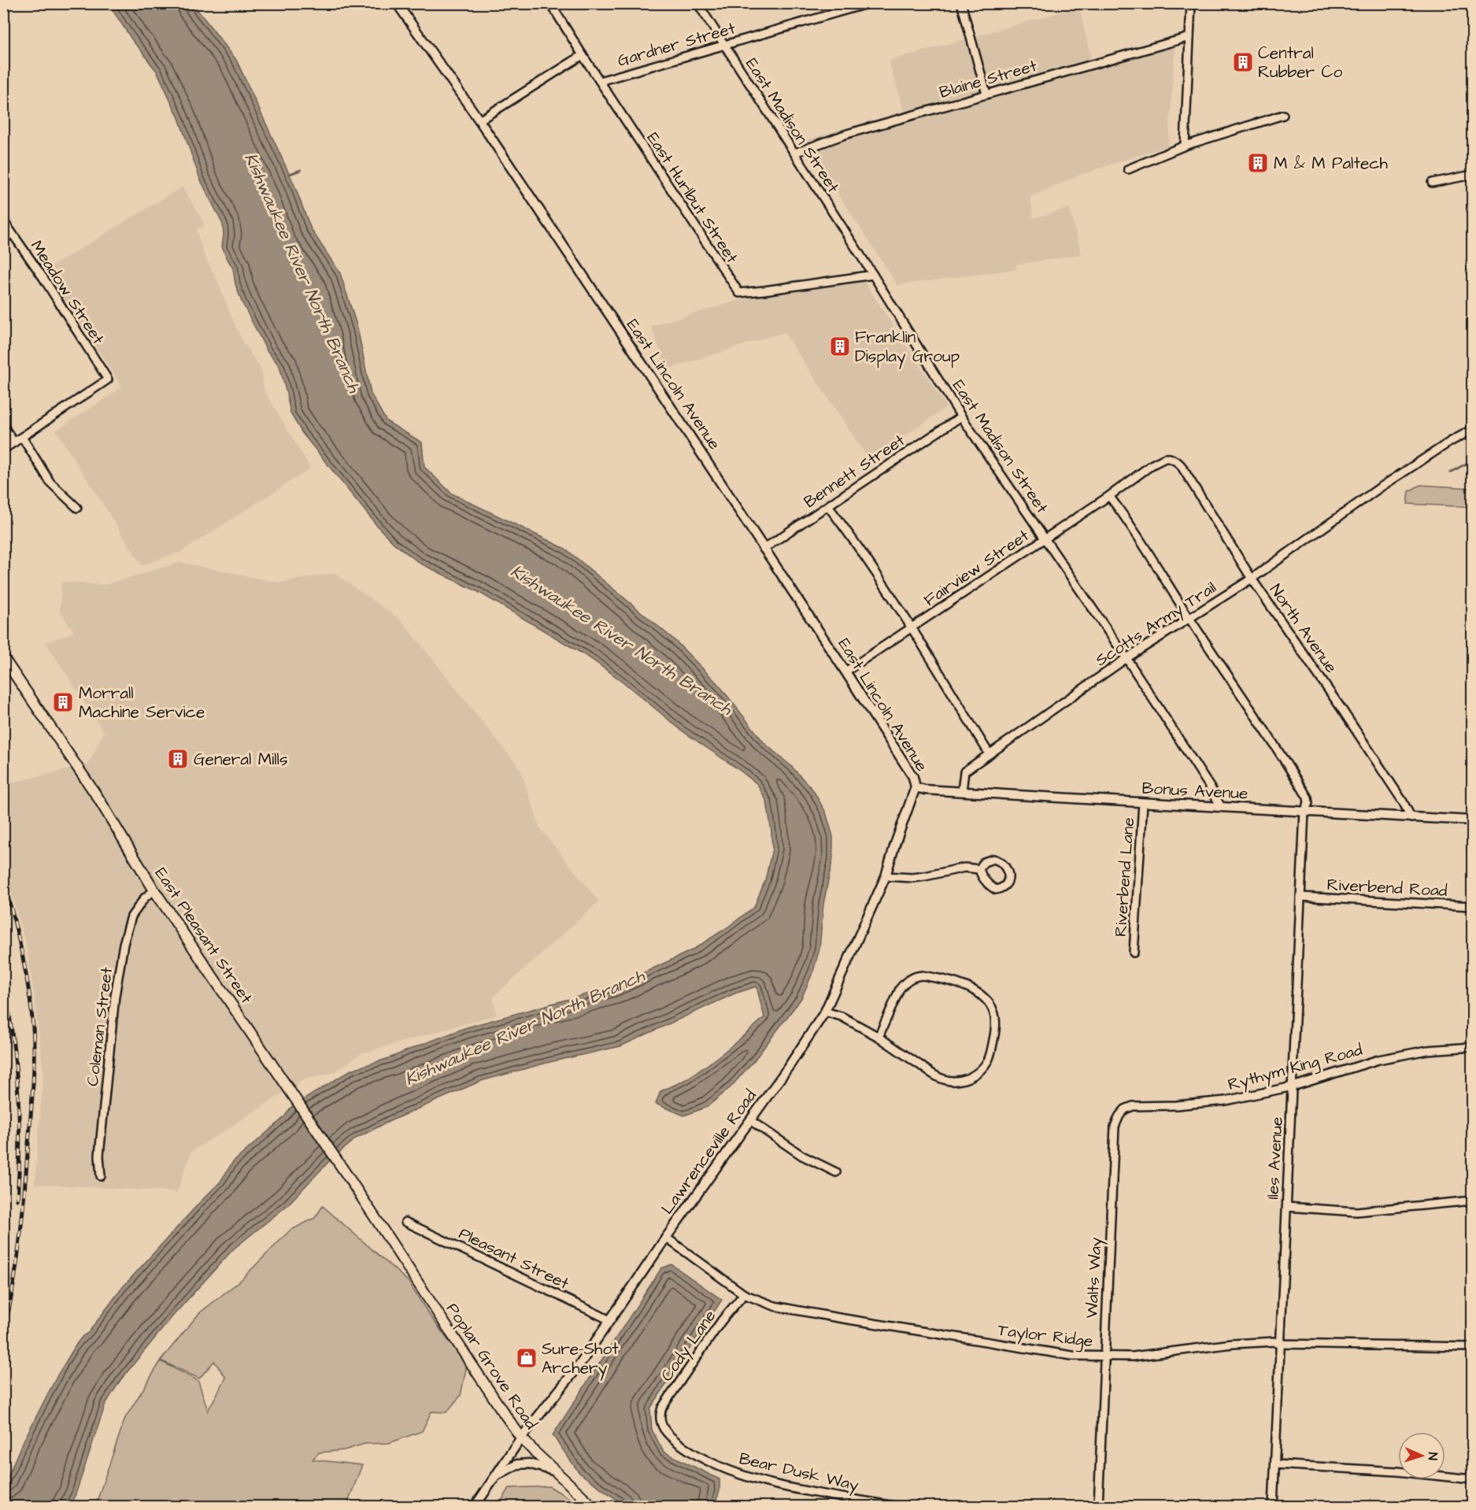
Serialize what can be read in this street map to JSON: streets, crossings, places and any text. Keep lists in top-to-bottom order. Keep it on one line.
{"streets":{"main road":["East Pleasant Street","Poplar Grove Road"],"street":["Gardner Street","Blaine Street","East Madison Street","East Hurlbut Street","Meadow Street","East Lincoln Avenue","Bennett Street","Fairview Street","Scotts Army Trail","North Avenue","Bonus Avenue","Riverbend Lane","Riverbend Road","Coleman Street","Rythym King Road","Lawrenceville Road","Iles Avenue","Pleasant Street","Walts Way","Taylor Ridge","Cody Lane","Bear Dusk Way"]},"crossings":[["Gardner Street","East Madison Street"],["Gardner Street","East Hurlbut Street"],["Blaine Street","East Madison Street"],["East Madison Street","East Hurlbut Street"],["East Madison Street","Bennett Street"],["East Madison Street","Fairview Street"],["East Madison Street","Scotts Army Trail"],["East Madison Street","Bonus Avenue"],["East Lincoln Avenue","Bennett Street"],["East Lincoln Avenue","Fairview Street"],["East Lincoln Avenue","Bonus Avenue"],["East Lincoln Avenue","Lawrenceville Road"],["Fairview Street","North Avenue"],["Fairview Street","Iles Avenue"],["Scotts Army Trail","North Avenue"],["Scotts Army Trail","Bonus Avenue"],["Scotts Army Trail","Iles Avenue"],["North Avenue","Bonus Avenue"],["Bonus Avenue","Riverbend Lane"],["Bonus Avenue","Lawrenceville Road"],["Bonus Avenue","Iles Avenue"],["Riverbend Road","Iles Avenue"],["East Pleasant Street","Coleman Street"],["East Pleasant Street","Poplar Grove Road"],["Rythym King Road","Iles Avenue"],["Rythym King Road","Walts Way"],["Lawrenceville Road","Pleasant Street"],["Lawrenceville Road","Taylor Ridge"],["Lawrenceville Road","Poplar Grove Road"],["Iles Avenue","Taylor Ridge"],["Walts Way","Taylor Ridge"],["Taylor Ridge","Cody Lane"],["Cody Lane","Bear Dusk Way"]],"water":["Kishwaukee River North Branch"],"places":{"building":["Central Rubber Co","M & M Paltech","Franklin Display Group","Morrall Machine Service","General Mills"],"shop":["Sure-Shot Archery"]},"north":"right"}
